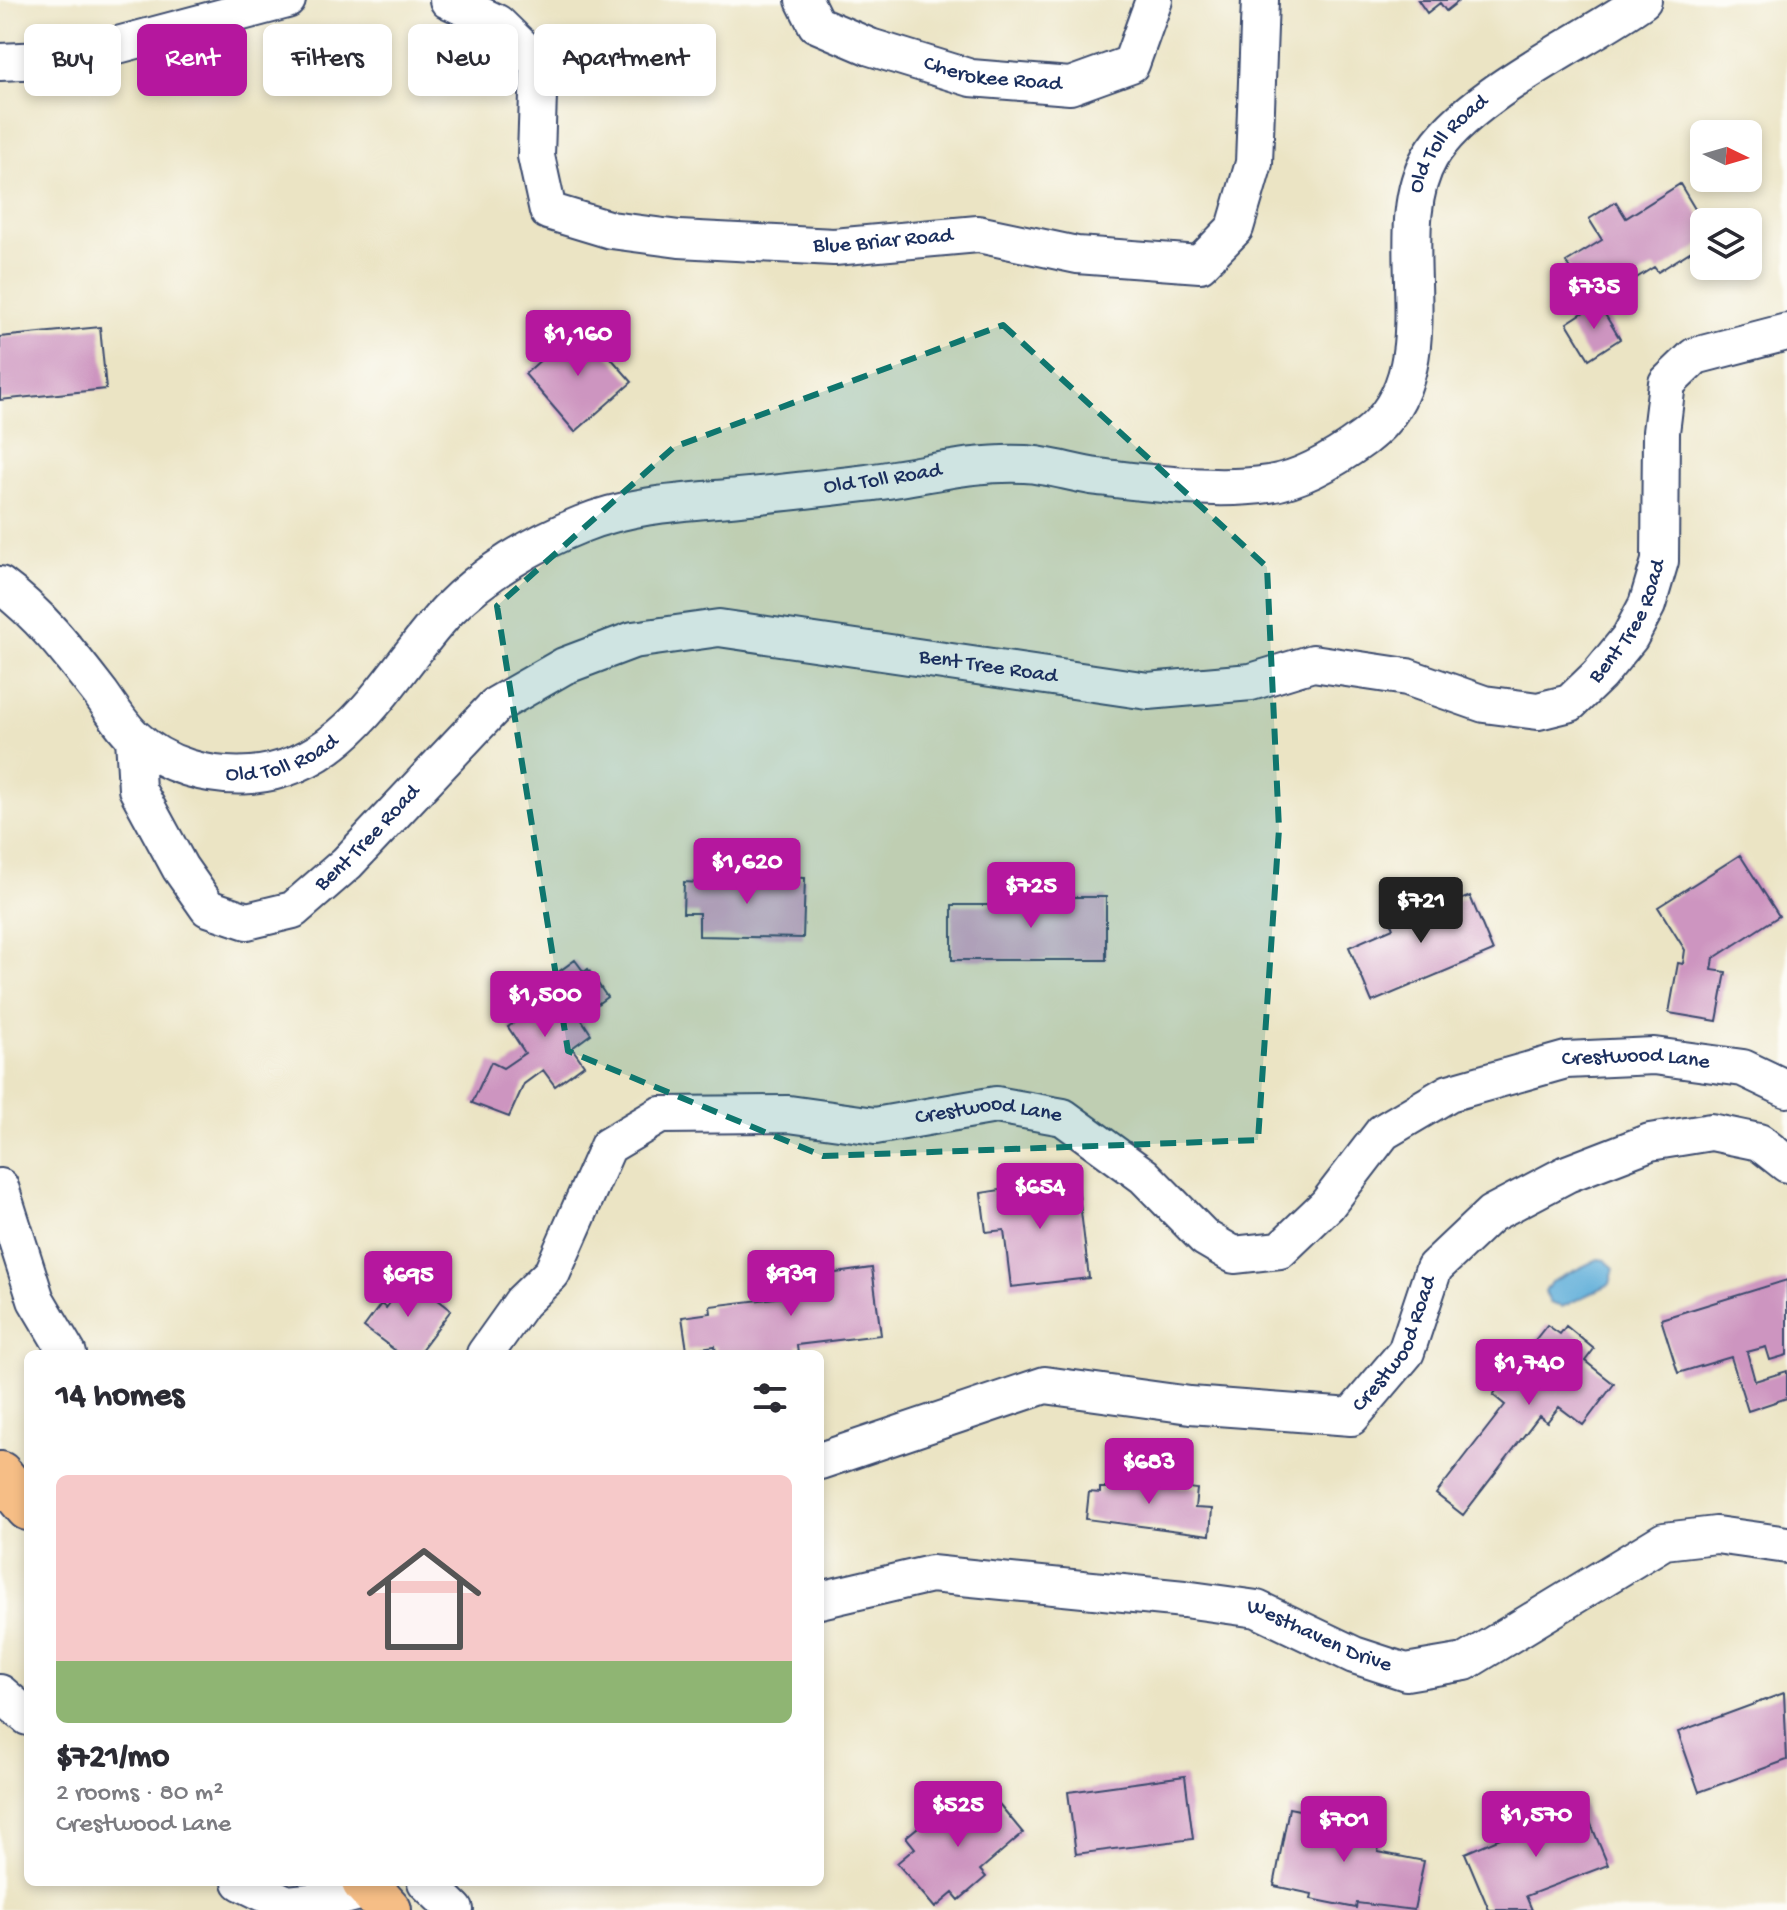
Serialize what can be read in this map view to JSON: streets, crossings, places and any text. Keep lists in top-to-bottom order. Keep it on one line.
{"streets":{"street":["Cherokee Road","Old Toll Road","Blue Briar Road","Bent Tree Road","Crestwood Lane","Crestwood Road","Westhaven Drive"]},"crossings":[["Old Toll Road","Bent Tree Road"]],"north":"right","page":{"chip":["Buy","Rent","Filters","New","Apartment"],"price":["$735","$1,160","$1,620","$725","$721","$1,500","$654","$939","$695","$1,740","$683","$525","$1,570","$701"],"heading":"14 homes","list":[{"name":"$721/mo","note":"2 rooms · 80 m² · Crestwood Lane"}]}}
